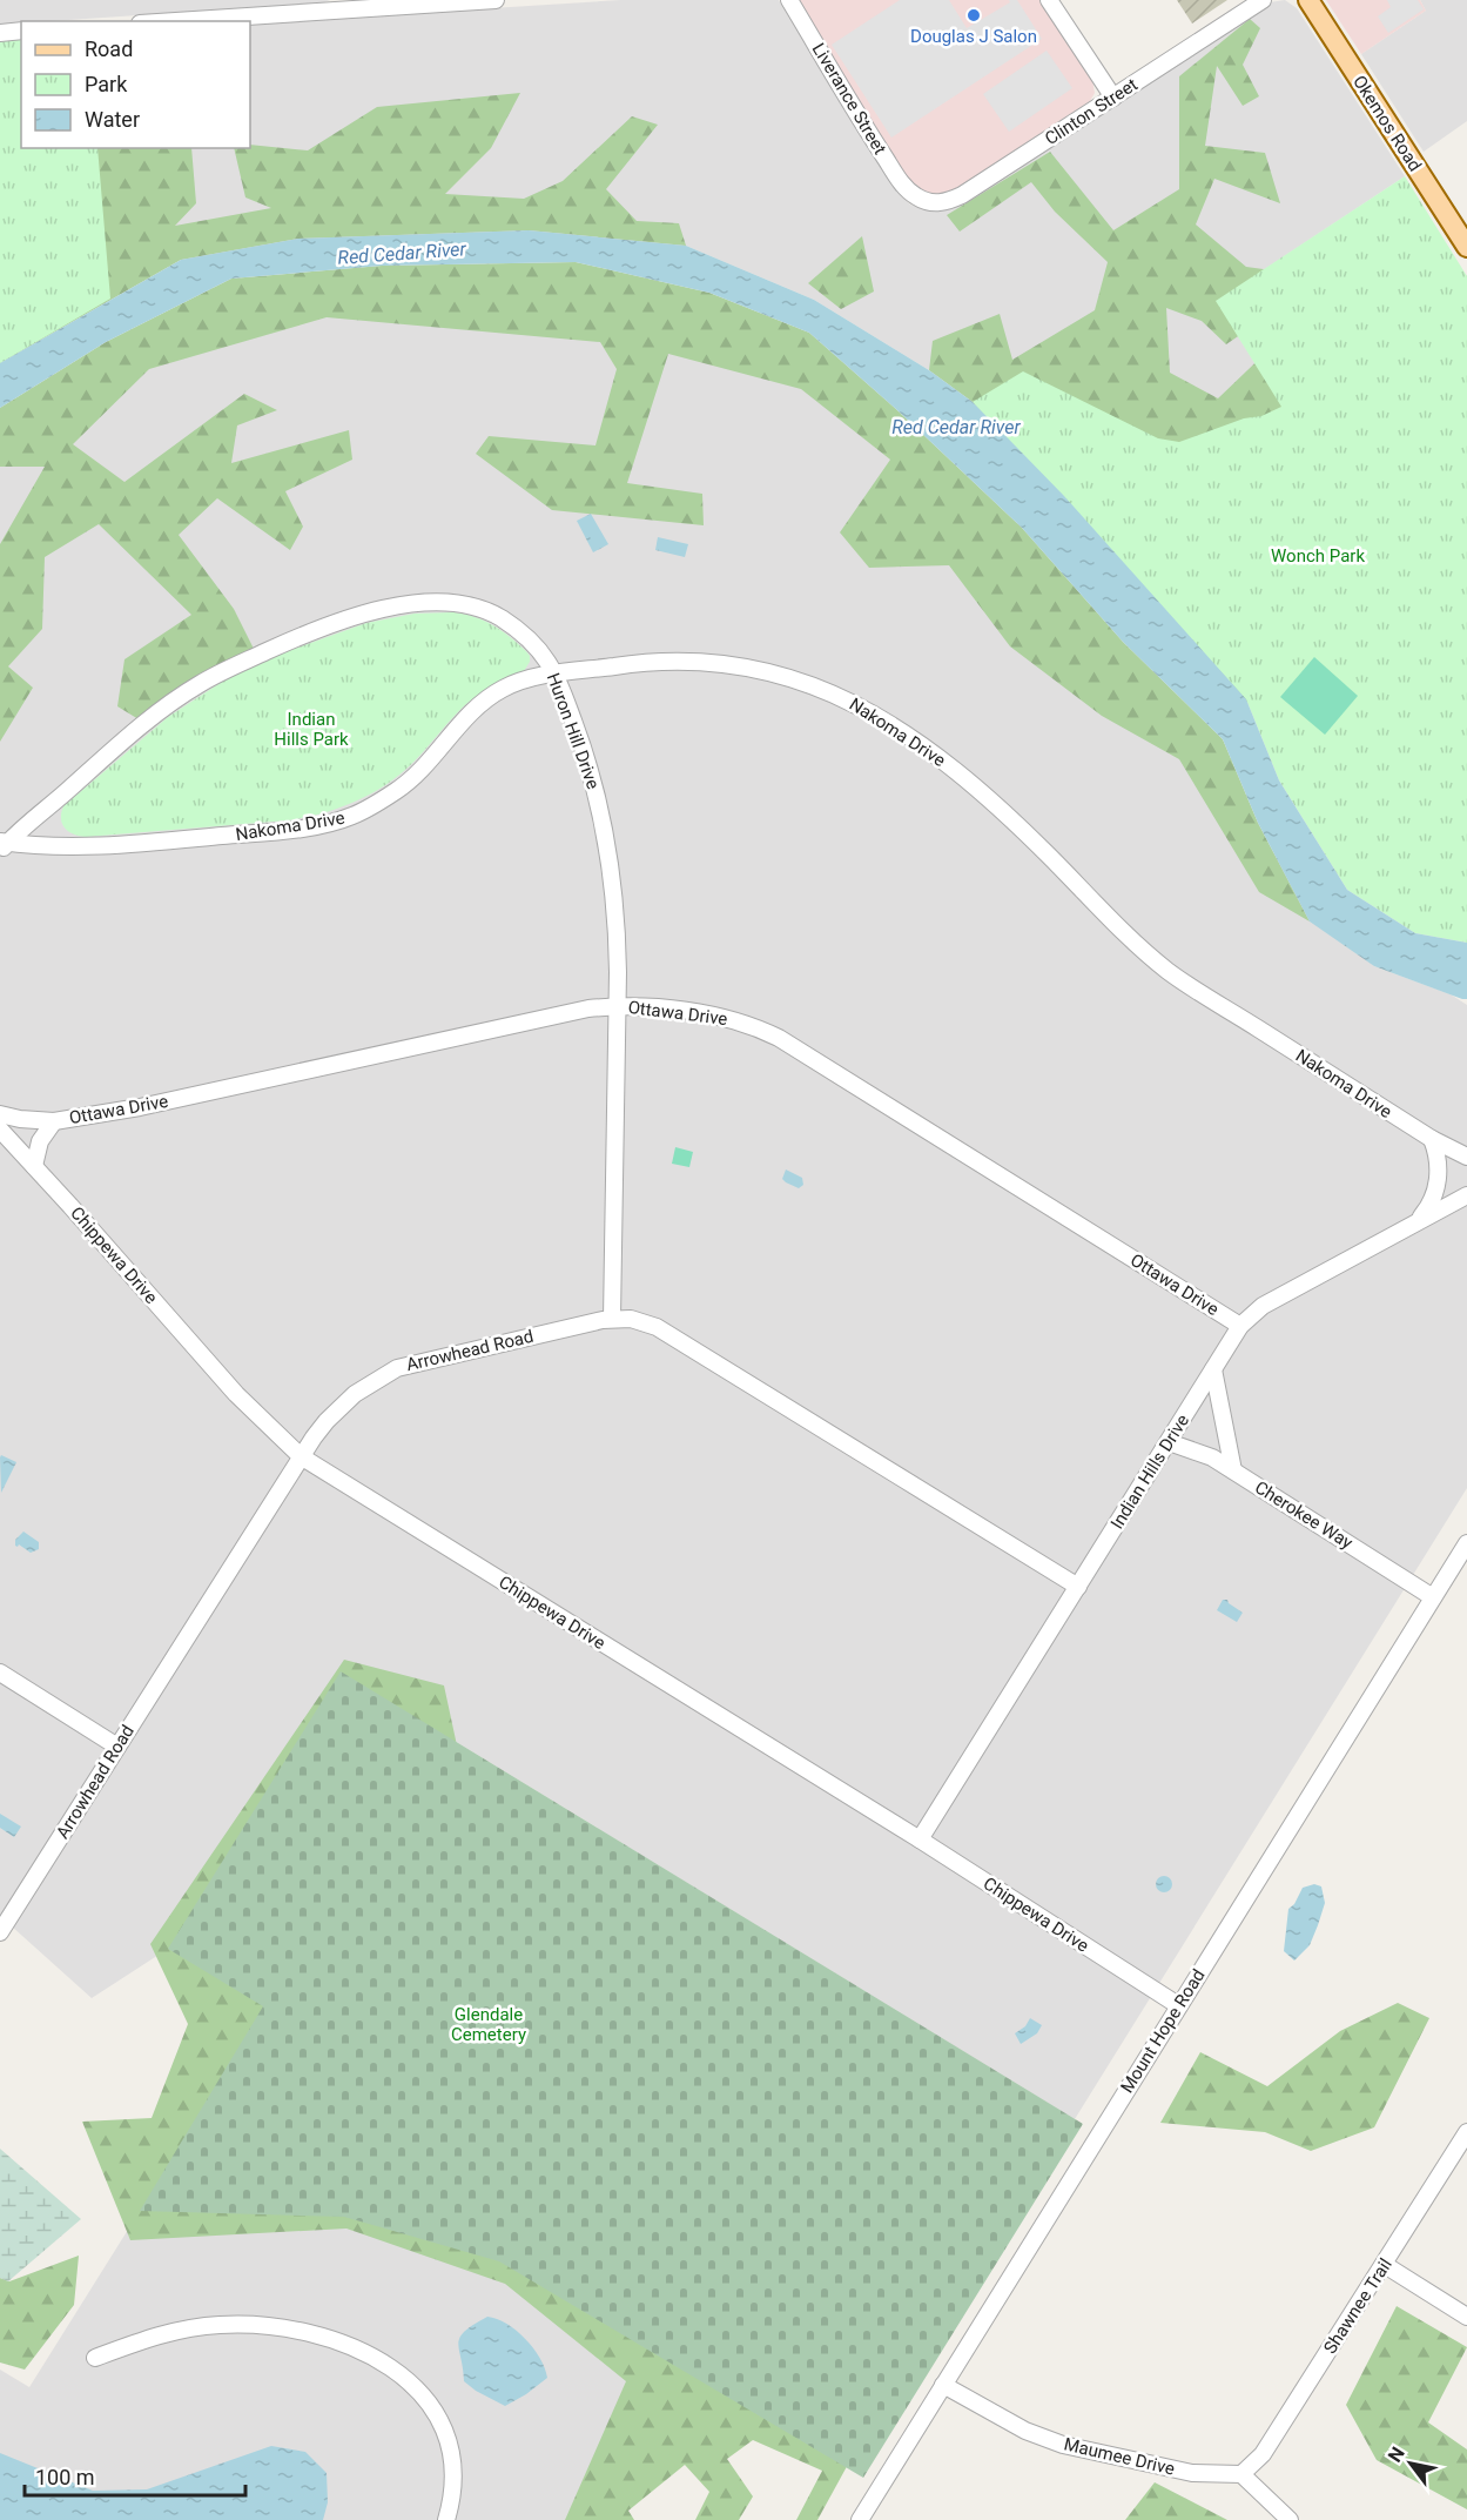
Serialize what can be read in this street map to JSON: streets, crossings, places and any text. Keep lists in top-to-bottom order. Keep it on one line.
{"streets":{"main road":["Okemos Road"],"street":["Liverance Street","Clinton Street","Huron Hill Drive","Nakoma Drive","Ottawa Drive","Chippewa Drive","Arrowhead Road","Indian Hills Drive","Cherokee Way","Mount Hope Road","Shawnee Trail","Maumee Drive"]},"crossings":[["Liverance Street","Clinton Street"],["Huron Hill Drive","Nakoma Drive"],["Huron Hill Drive","Ottawa Drive"],["Huron Hill Drive","Arrowhead Road"],["Ottawa Drive","Indian Hills Drive"],["Chippewa Drive","Arrowhead Road"],["Chippewa Drive","Indian Hills Drive"],["Chippewa Drive","Mount Hope Road"],["Arrowhead Road","Indian Hills Drive"],["Indian Hills Drive","Cherokee Way"],["Cherokee Way","Mount Hope Road"],["Mount Hope Road","Maumee Drive"],["Shawnee Trail","Maumee Drive"]],"water":["Red Cedar River"],"parks":["Wonch Park","Indian Hills Park","Glendale Cemetery"],"places":["Douglas J Salon"],"legend":["Road","Park","Water"],"scale_bar":"100 m","north":"top left"}
